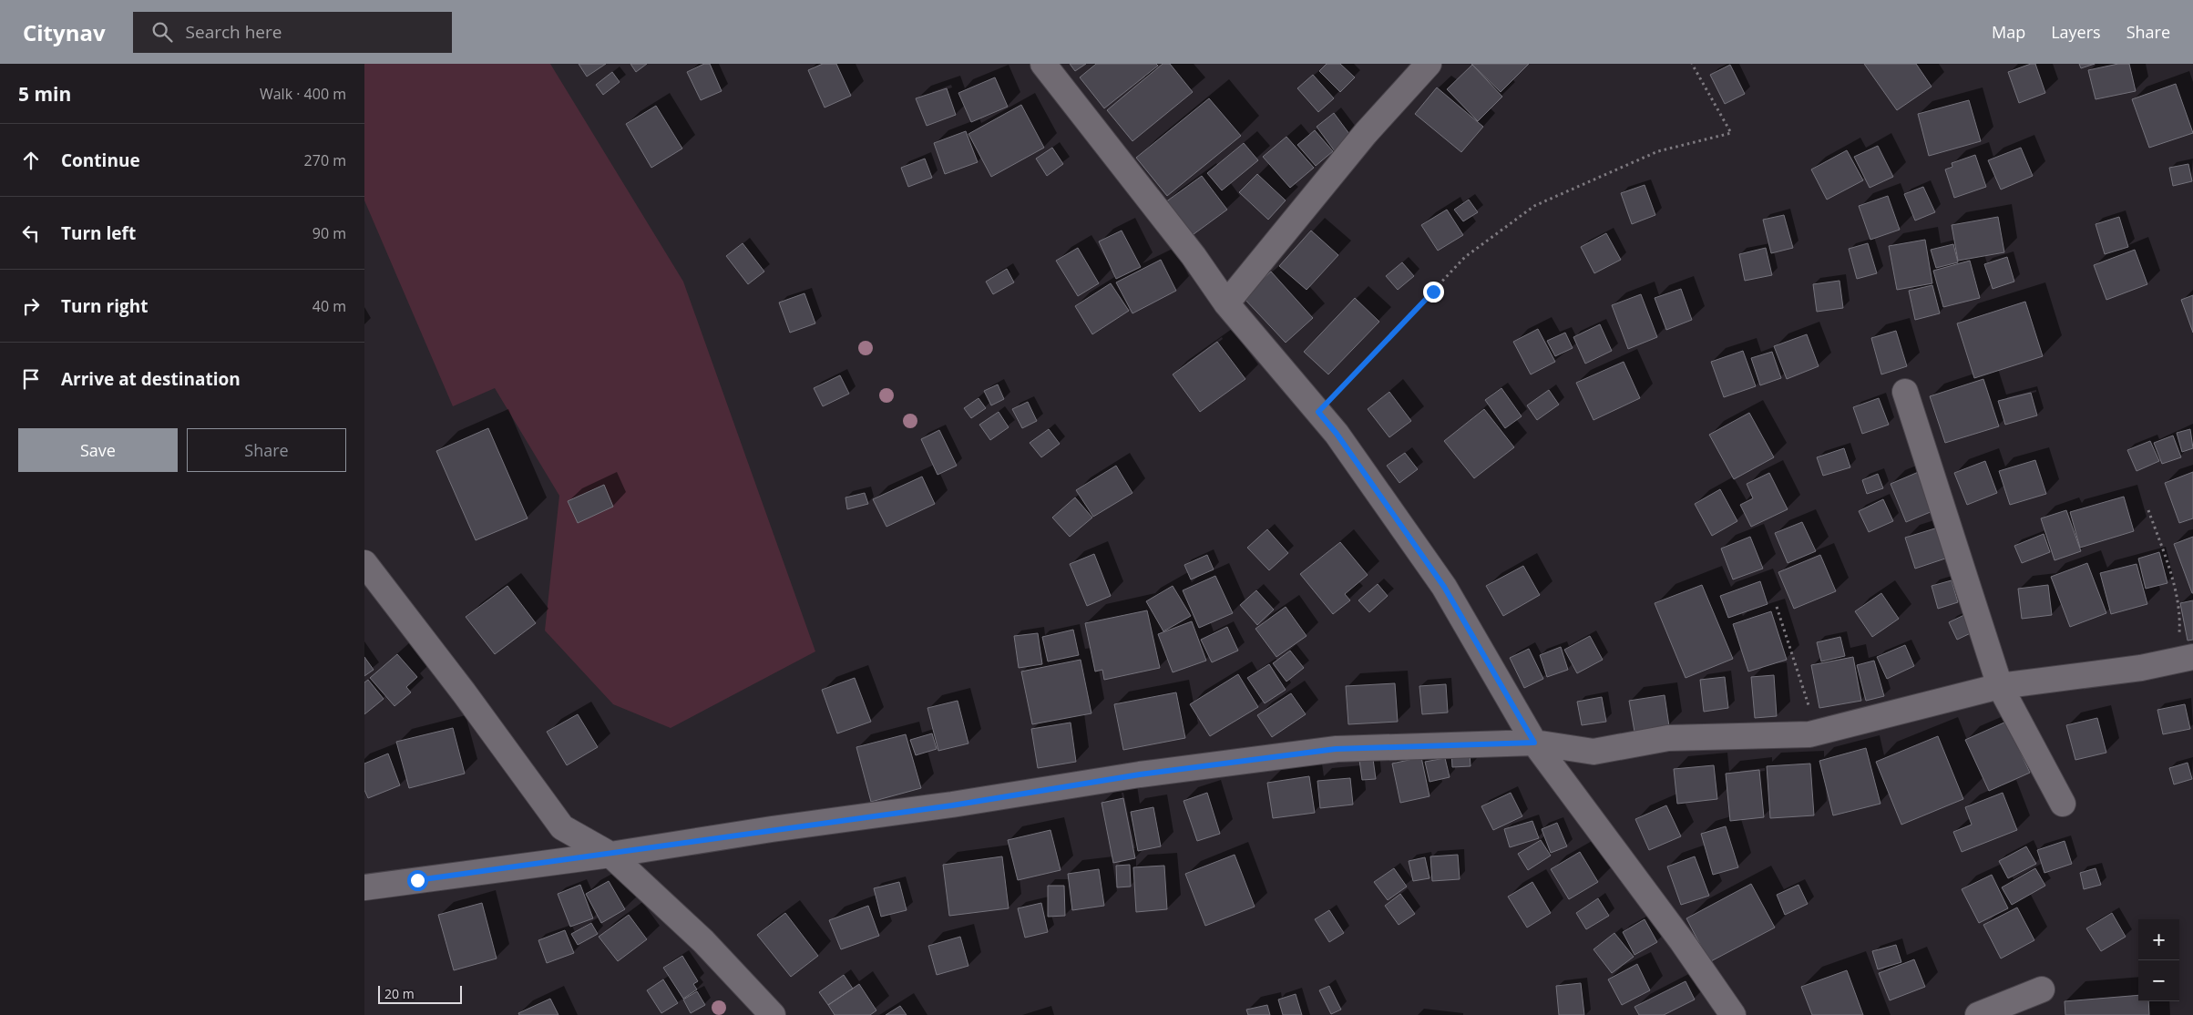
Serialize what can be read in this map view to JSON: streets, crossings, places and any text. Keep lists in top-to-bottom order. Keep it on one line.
{"scale_bar":"20 m","page":{"header":"Citynav","search":"Search here","nav":["Map","Layers","Share"],"heading":["5 min","Walk · 400 m"],"list":[["Continue","270 m"],["Turn left","90 m"],["Turn right","40 m"],"Arrive at destination"],"buttons":["Save","Share"],"map_buttons":["+","−"],"scale":"20 m"}}
